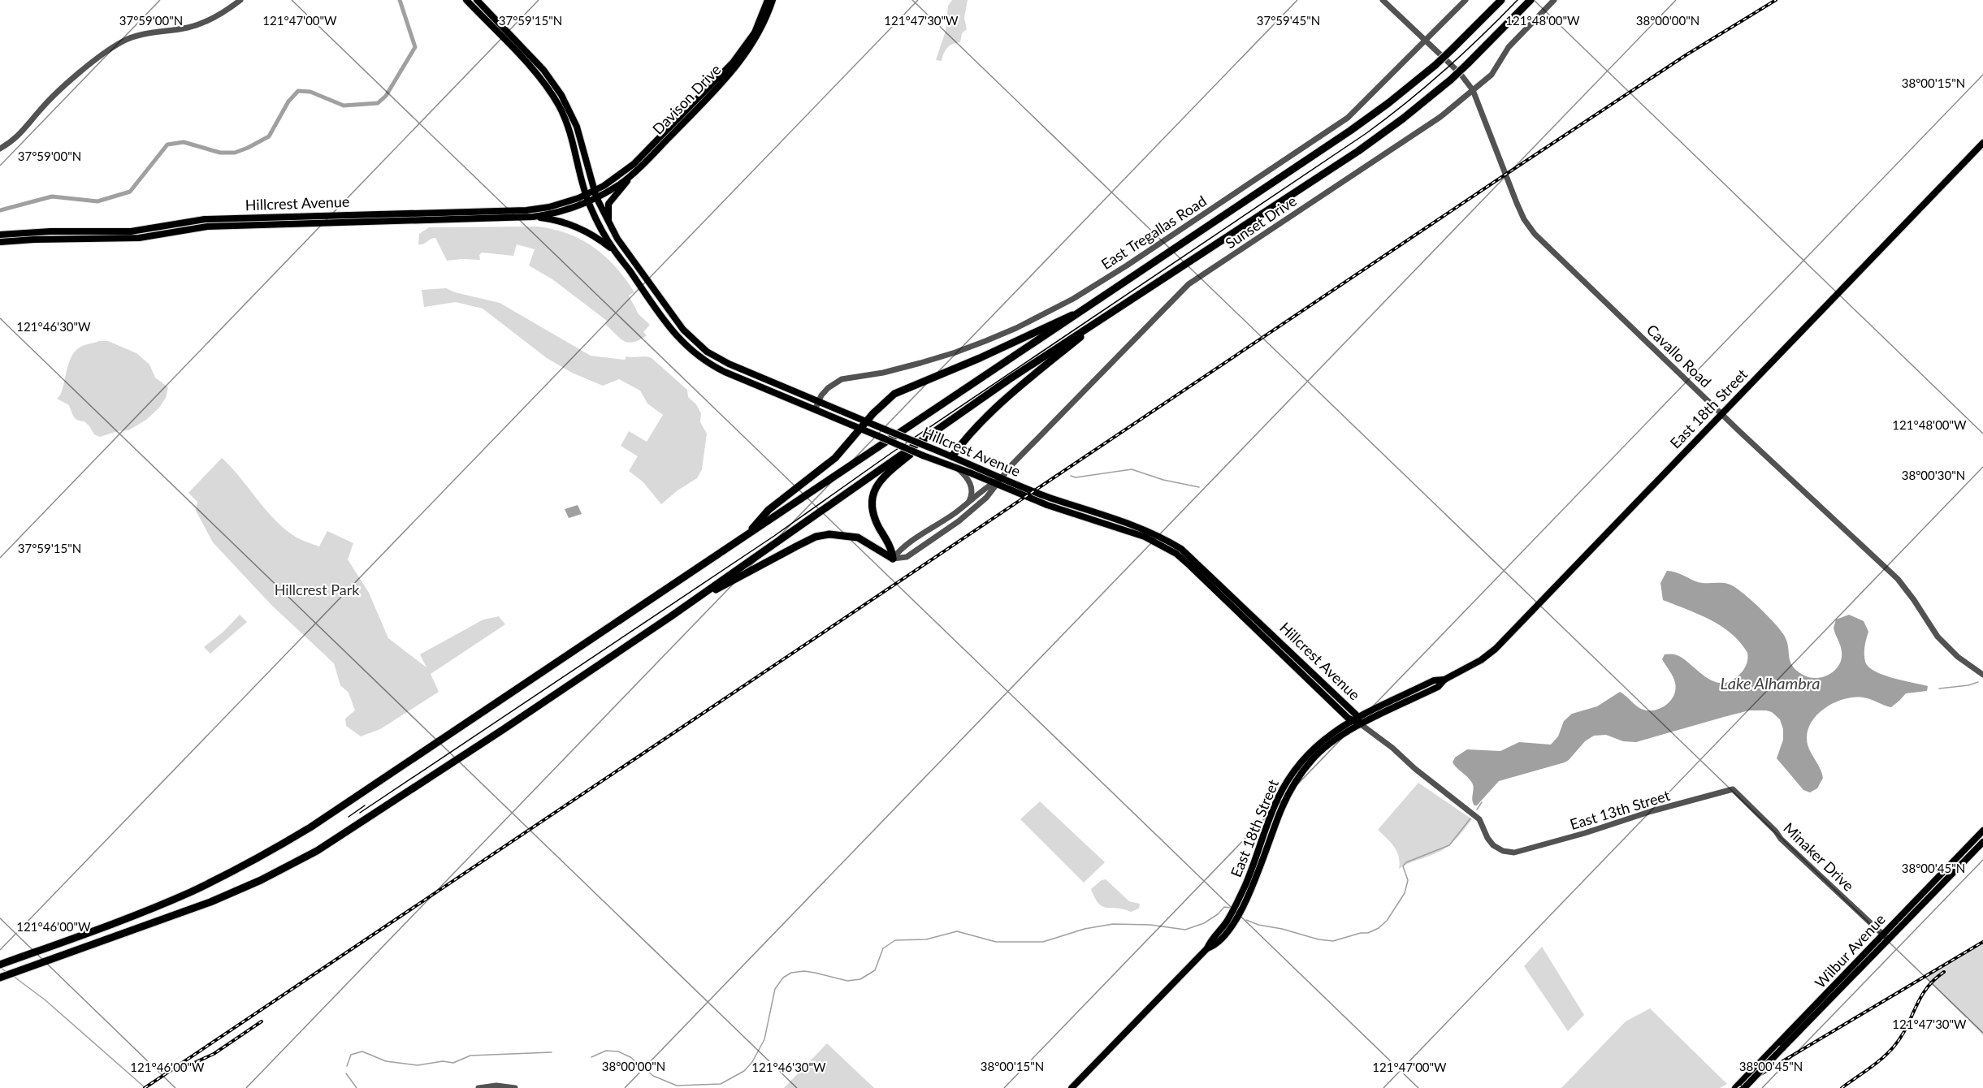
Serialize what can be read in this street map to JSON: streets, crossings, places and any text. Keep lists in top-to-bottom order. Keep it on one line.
{"streets":{"main road":["Davison Drive","Hillcrest Avenue","East 18th Street","Wilbur Avenue"],"street":["Sunset Drive","East Tregallas Road","Cavallo Road","East 13th Street","Minaker Drive"]},"crossings":[["Davison Drive","Hillcrest Avenue"],["Hillcrest Avenue","Sunset Drive"],["Hillcrest Avenue","East Tregallas Road"],["Hillcrest Avenue","East 18th Street"],["Hillcrest Avenue","East 13th Street"],["Sunset Drive","Cavallo Road"],["East Tregallas Road","Cavallo Road"],["Cavallo Road","East 18th Street"],["East 13th Street","Minaker Drive"],["Minaker Drive","Wilbur Avenue"]],"water":["Lake Alhambra"],"parks":["Hillcrest Park"],"coordinates":["121°47'00\"W","121°47'30\"W","121°48'00\"W","37°59'15\"N","37°59'00\"N","37°59'45\"N","38°00'00\"N","38°00'15\"N","121°46'30\"W","38°00'30\"N","38°00'45\"N","121°46'00\"W"]}
